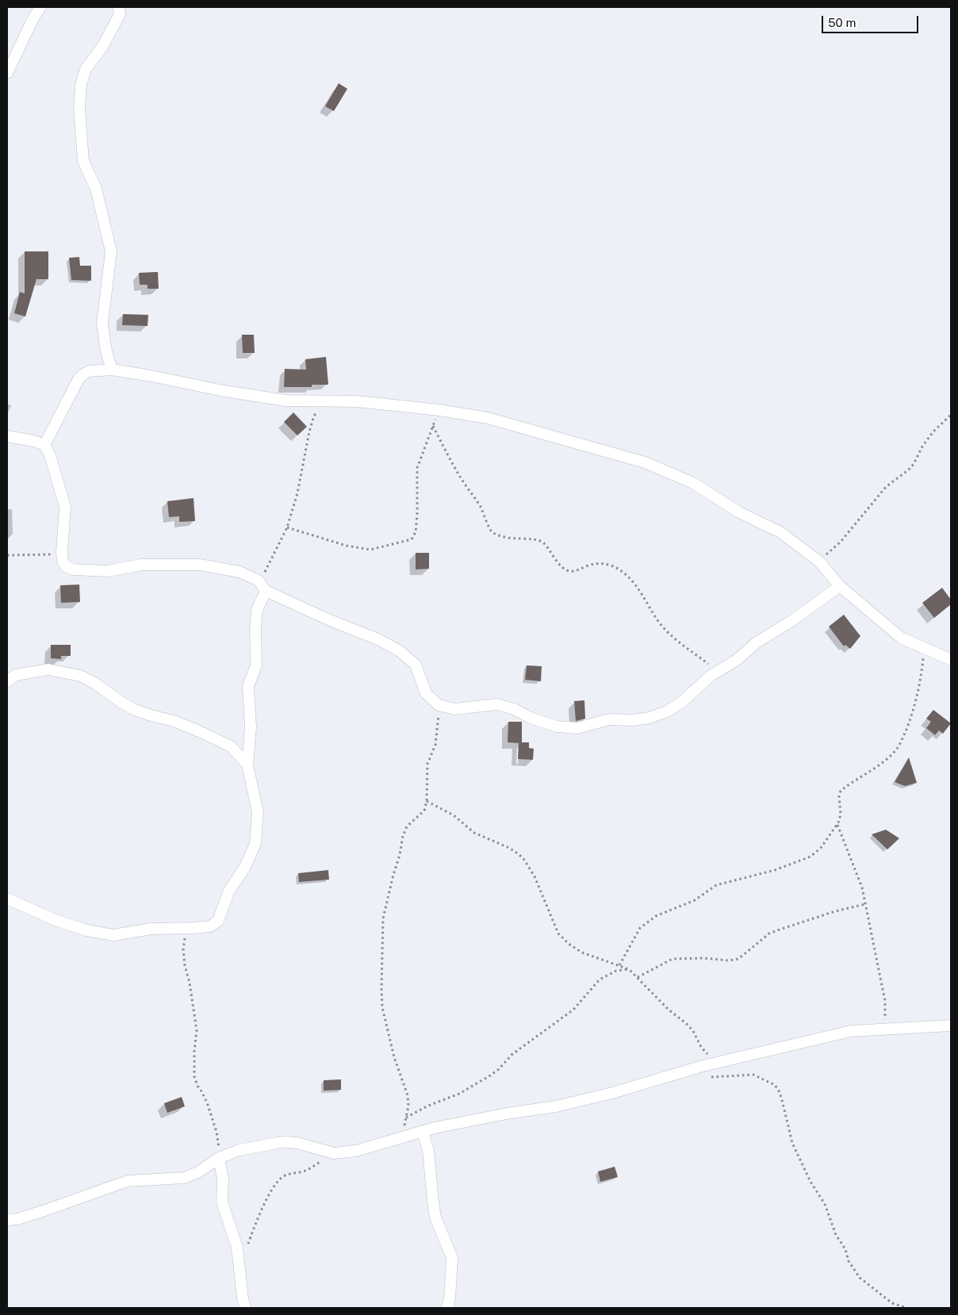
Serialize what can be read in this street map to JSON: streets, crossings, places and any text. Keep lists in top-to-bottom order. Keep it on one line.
{"scale_bar":"50 m"}
